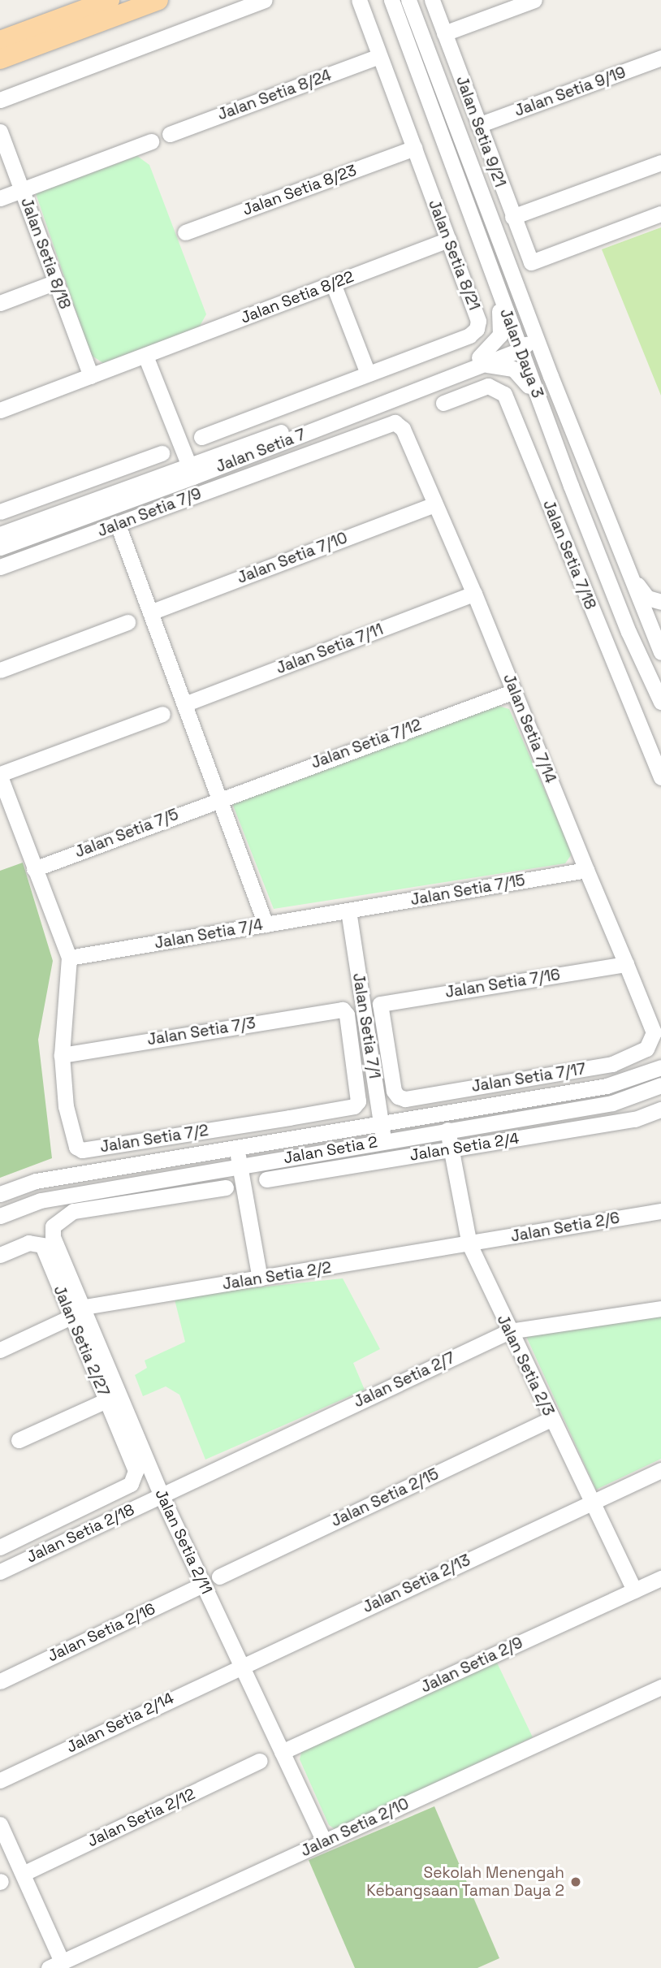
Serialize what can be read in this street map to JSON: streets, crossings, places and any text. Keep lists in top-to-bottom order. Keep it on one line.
{"streets":{"street":["Jalan Setia 9/19","Jalan Setia 8/24","Jalan Setia 9/21","Jalan Setia 8/23","Jalan Setia 8/18","Jalan Setia 8/21","Jalan Setia 8/22","Jalan Daya 3","Jalan Setia 7","Jalan Setia 7/9","Jalan Setia 7/18","Jalan Setia 7/10","Jalan Setia 7/11","Jalan Setia 7/14","Jalan Setia 7/12","Jalan Setia 7/5","Jalan Setia 7/15","Jalan Setia 7/4","Jalan Setia 7/16","Jalan Setia 7/1","Jalan Setia 7/3","Jalan Setia 7/17","Jalan Setia 7/2","Jalan Setia 2/4","Jalan Setia 2","Jalan Setia 2/6","Jalan Setia 2/2","Jalan Setia 2/27","Jalan Setia 2/3","Jalan Setia 2/7","Jalan Setia 2/15","Jalan Setia 2/18","Jalan Setia 2/11","Jalan Setia 2/13","Jalan Setia 2/16","Jalan Setia 2/9","Jalan Setia 2/14","Jalan Setia 2/12","Jalan Setia 2/10"]},"crossings":[["Jalan Setia 9/19","Jalan Setia 9/21"],["Jalan Setia 8/24","Jalan Setia 8/21"],["Jalan Setia 8/23","Jalan Setia 8/21"],["Jalan Setia 8/18","Jalan Setia 8/22"],["Jalan Setia 8/21","Jalan Setia 8/22"],["Jalan Daya 3","Jalan Setia 7"],["Jalan Setia 7/9","Jalan Setia 7/14"],["Jalan Setia 7/10","Jalan Setia 7/14"],["Jalan Setia 7/11","Jalan Setia 7/14"],["Jalan Setia 7/14","Jalan Setia 7/12"],["Jalan Setia 7/14","Jalan Setia 7/15"],["Jalan Setia 7/14","Jalan Setia 7/16"],["Jalan Setia 7/14","Jalan Setia 7/17"],["Jalan Setia 7/12","Jalan Setia 7/5"],["Jalan Setia 7/15","Jalan Setia 7/4"],["Jalan Setia 7/15","Jalan Setia 7/1"],["Jalan Setia 7/4","Jalan Setia 7/1"],["Jalan Setia 7/4","Jalan Setia 7/2"],["Jalan Setia 7/16","Jalan Setia 7/17"],["Jalan Setia 7/1","Jalan Setia 2"],["Jalan Setia 7/3","Jalan Setia 7/2"],["Jalan Setia 2/4","Jalan Setia 2/3"],["Jalan Setia 2","Jalan Setia 2/3"],["Jalan Setia 2/6","Jalan Setia 2/2"],["Jalan Setia 2/6","Jalan Setia 2/3"],["Jalan Setia 2/2","Jalan Setia 2/3"],["Jalan Setia 2/2","Jalan Setia 2/11"],["Jalan Setia 2/3","Jalan Setia 2/7"],["Jalan Setia 2/3","Jalan Setia 2/15"],["Jalan Setia 2/3","Jalan Setia 2/13"],["Jalan Setia 2/3","Jalan Setia 2/9"],["Jalan Setia 2/7","Jalan Setia 2/18"],["Jalan Setia 2/7","Jalan Setia 2/11"],["Jalan Setia 2/18","Jalan Setia 2/11"],["Jalan Setia 2/11","Jalan Setia 2/13"],["Jalan Setia 2/11","Jalan Setia 2/16"],["Jalan Setia 2/11","Jalan Setia 2/9"],["Jalan Setia 2/11","Jalan Setia 2/14"],["Jalan Setia 2/11","Jalan Setia 2/10"],["Jalan Setia 2/13","Jalan Setia 2/14"]],"places":["Sekolah Menengah Kebangsaan Taman Daya 2"]}
